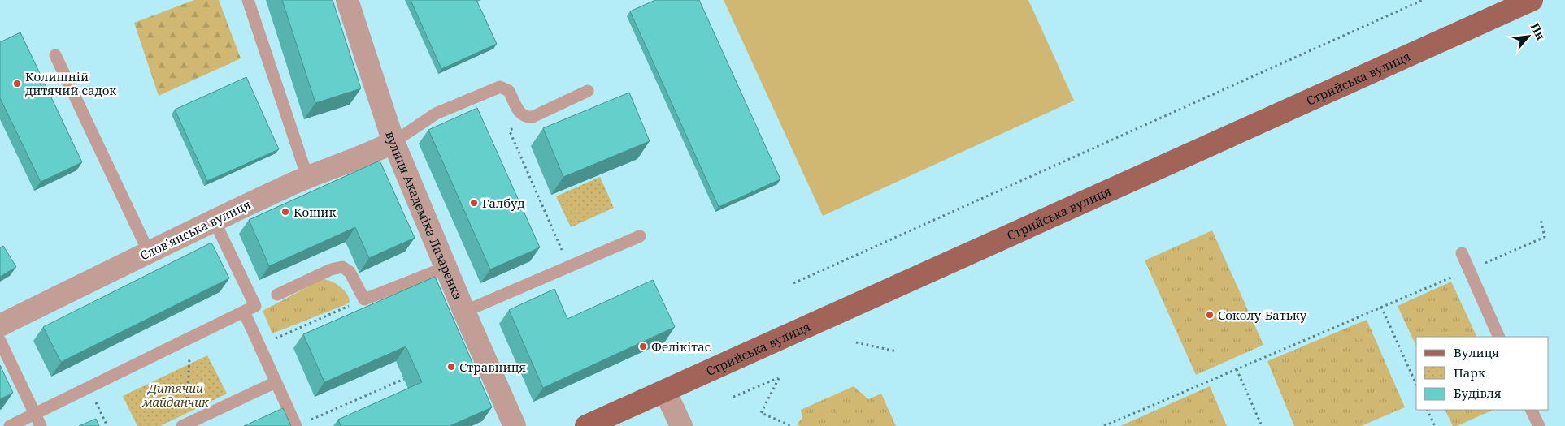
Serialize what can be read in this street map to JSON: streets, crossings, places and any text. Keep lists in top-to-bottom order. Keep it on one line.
{"streets":{"main road":["Стрийська вулиця"],"street":["вулиця Академіка Лазаренка","Словʼянська вулиця"]},"crossings":[["вулиця Академіка Лазаренка","Словʼянська вулиця"]],"parks":["Дитячий майданчик"],"places":["Колишній дитячий садок","Галбуд","Кошик","Соколу-Батьку","Фелікітас","Стравниця"],"legend":["Вулиця","Парк","Будівля"],"north":"top right"}
